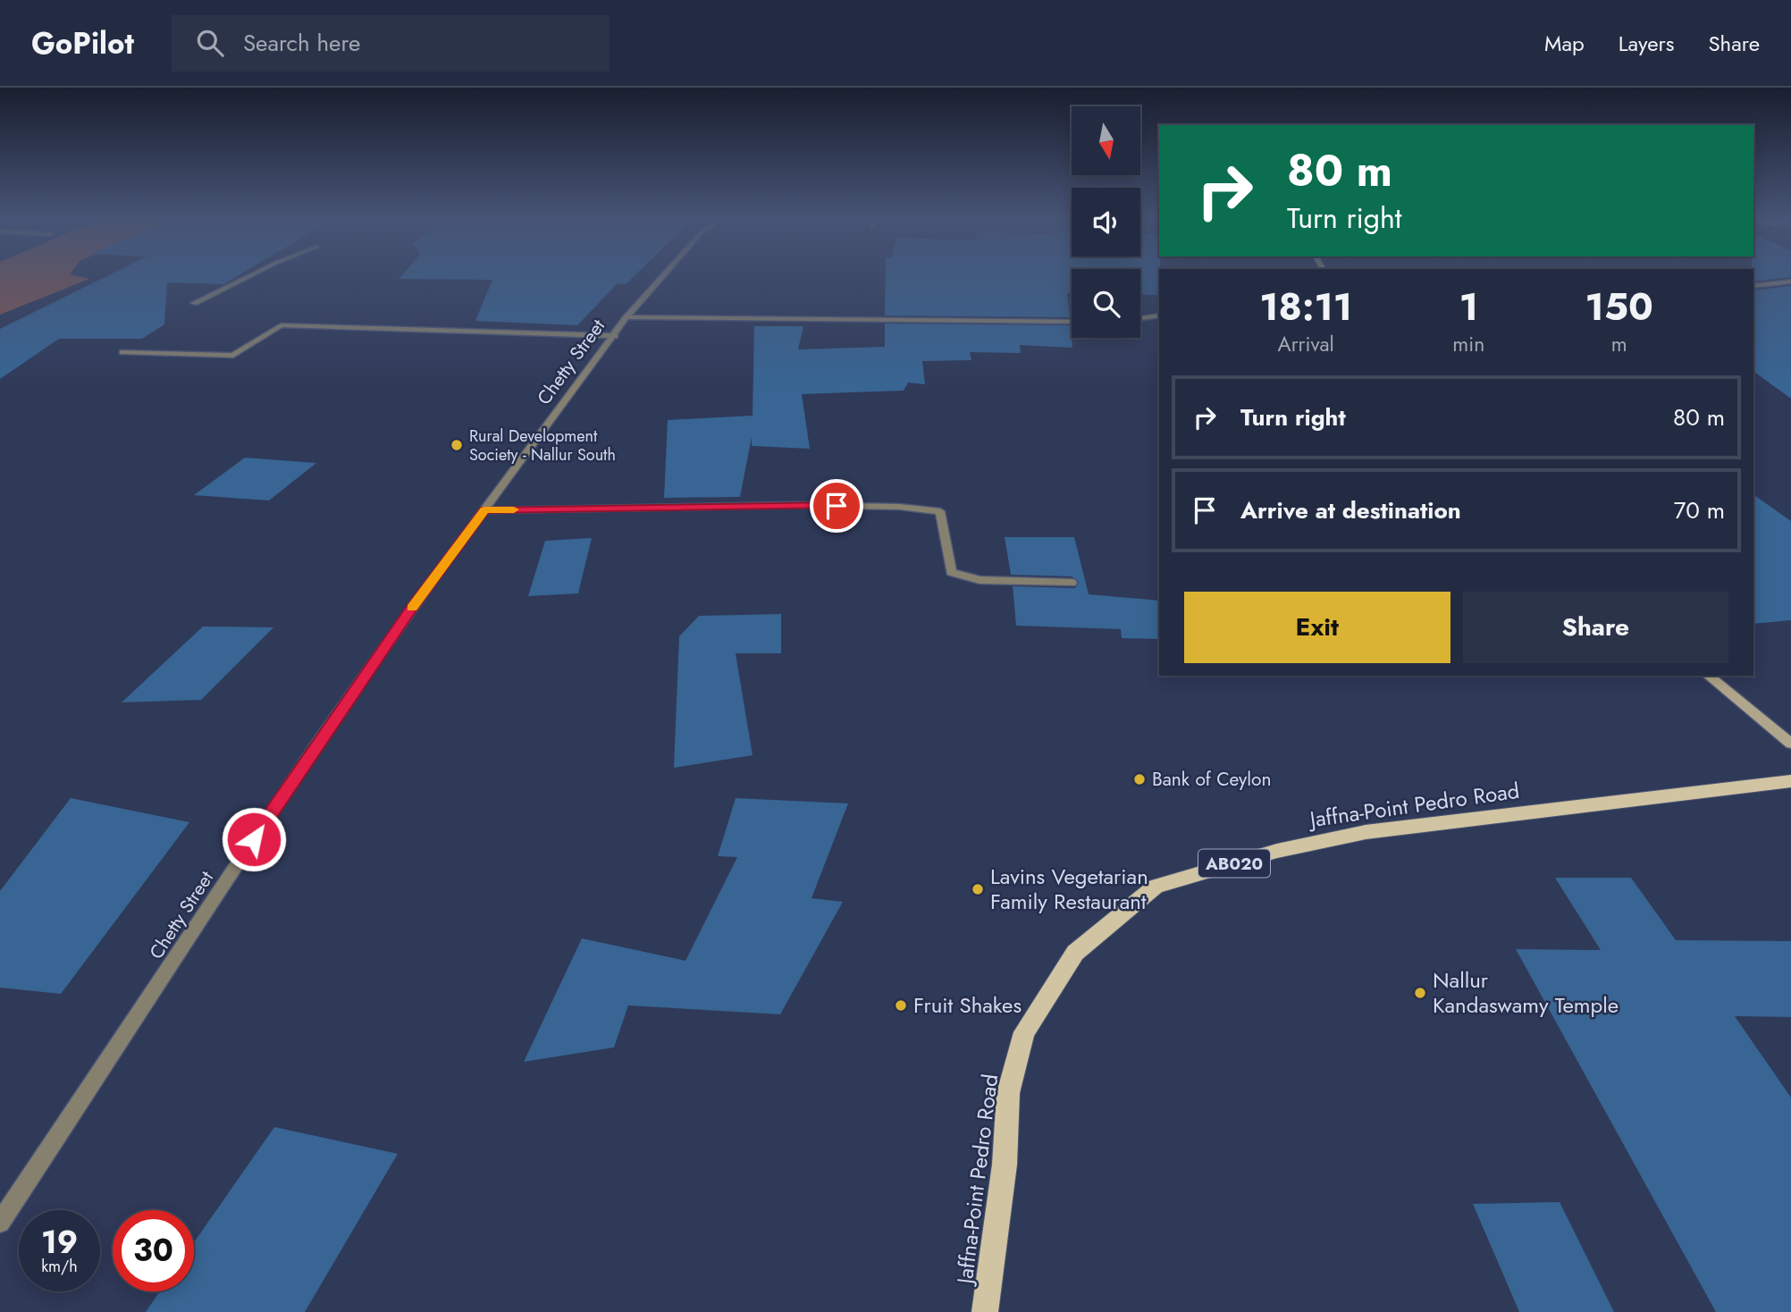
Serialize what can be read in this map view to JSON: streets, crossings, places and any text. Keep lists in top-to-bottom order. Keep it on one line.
{"streets":{"main road":["Jaffna-Point Pedro Road","AB020"],"street":["Chetty Street"]},"places":["Rural Development Society - Nallur South","Bank of Ceylon","Lavins Vegetarian Family Restaurant","Nallur Kandaswamy Temple","Fruit Shakes"],"north":"bottom","page":{"header":"GoPilot","search":"Search here","nav":["Map","Layers","Share"],"turn":["80 m","Turn right"],"eta":["18:11","Arrival","1","min","150","m"],"list":[{"name":"Turn right","value":"80 m"},{"name":"Arrive at destination","value":"70 m"}],"buttons":["Exit","Share"],"speed":"19 km/h","limit":"30"}}
